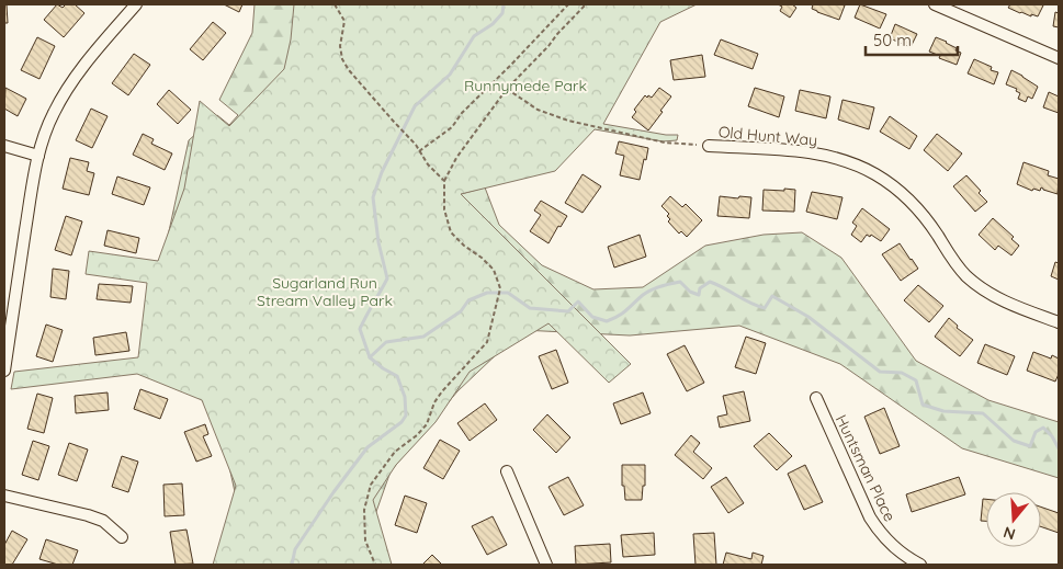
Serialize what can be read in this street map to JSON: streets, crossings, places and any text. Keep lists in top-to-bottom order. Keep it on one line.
{"streets":{"street":["Old Hunt Way","Huntsman Place"]},"parks":["Runnymede Park","Sugarland Run Stream Valley Park"],"scale_bar":"50 m","north":"bottom"}
